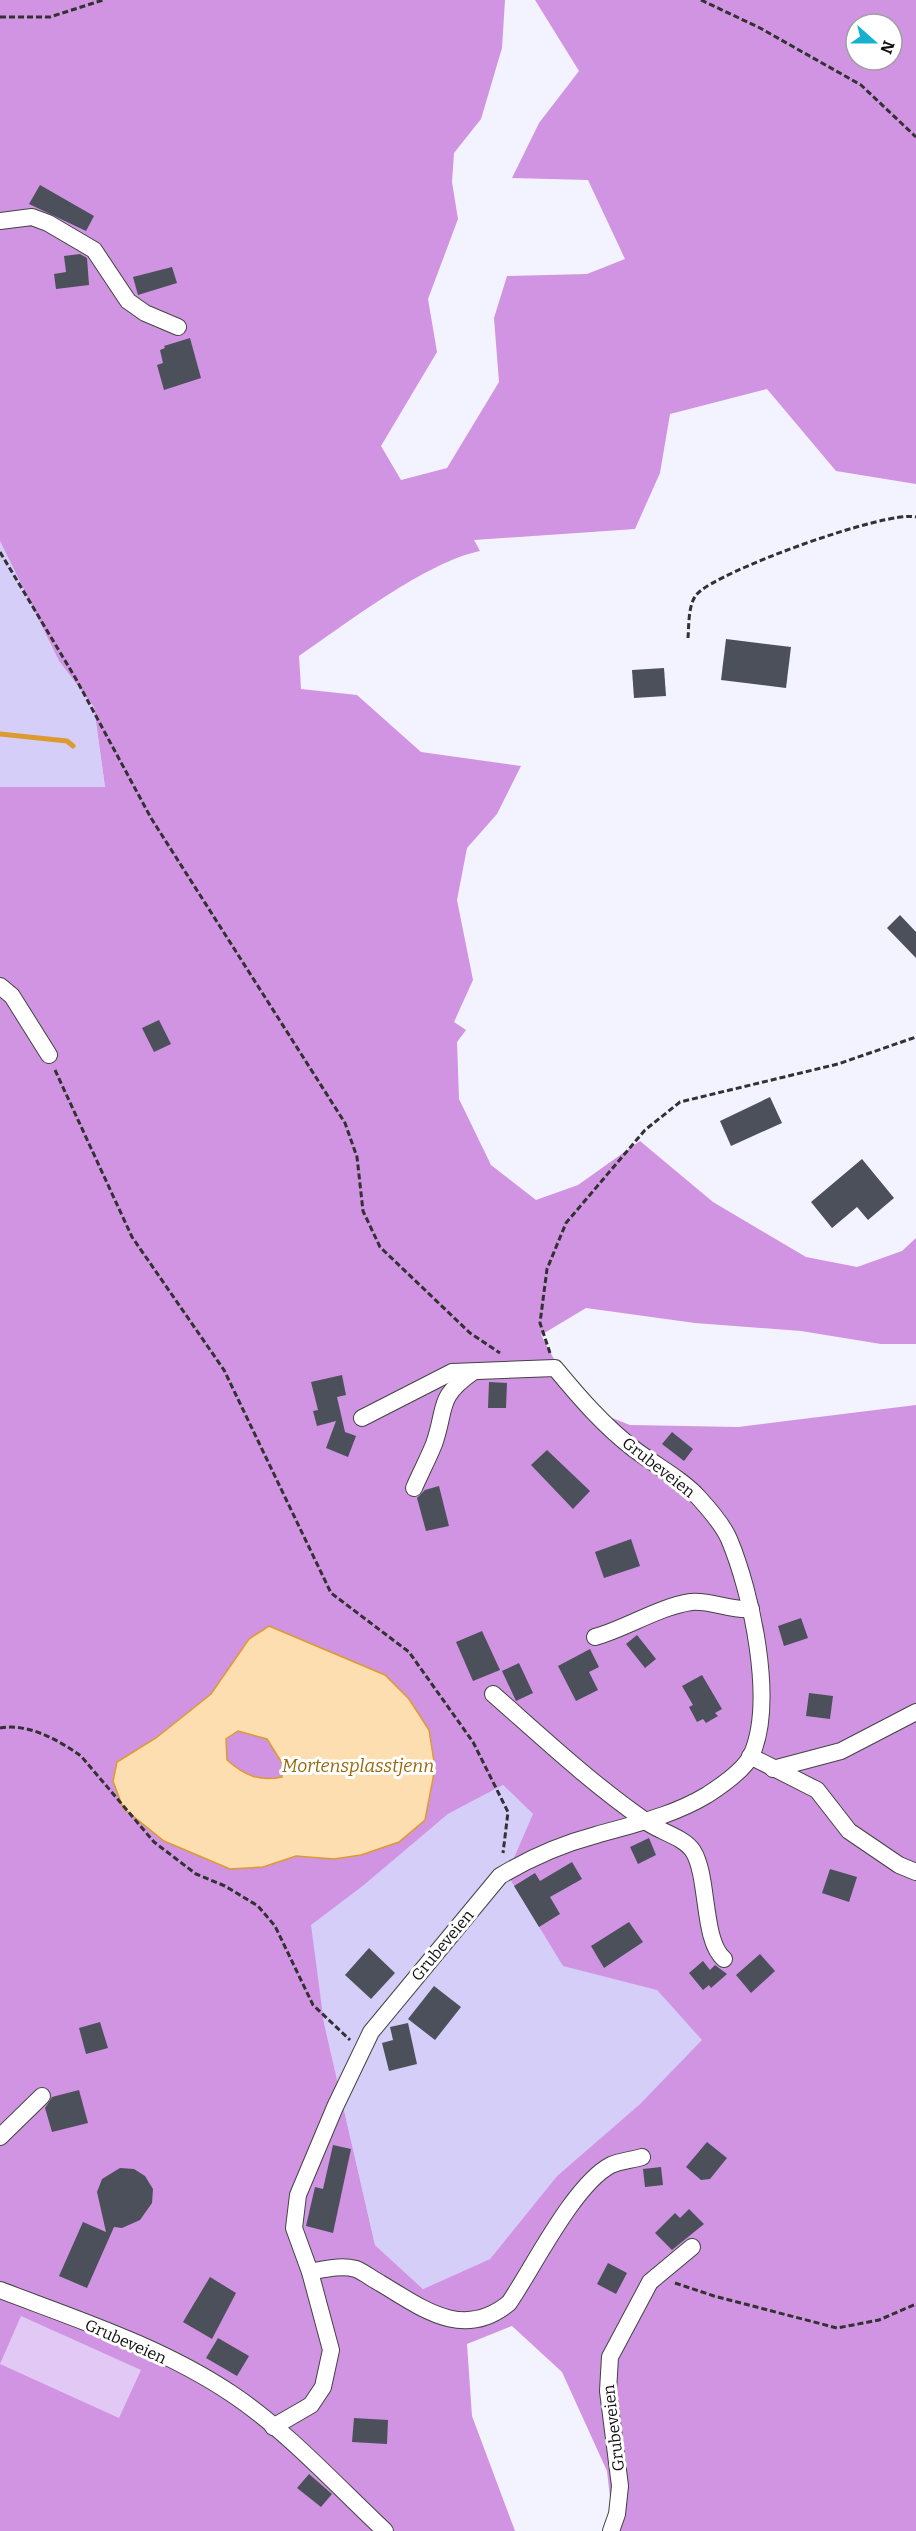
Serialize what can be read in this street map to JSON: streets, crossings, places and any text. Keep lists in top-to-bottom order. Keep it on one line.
{"streets":{"street":["Grubeveien"]},"water":["Mortensplasstjenn"],"north":"right"}
